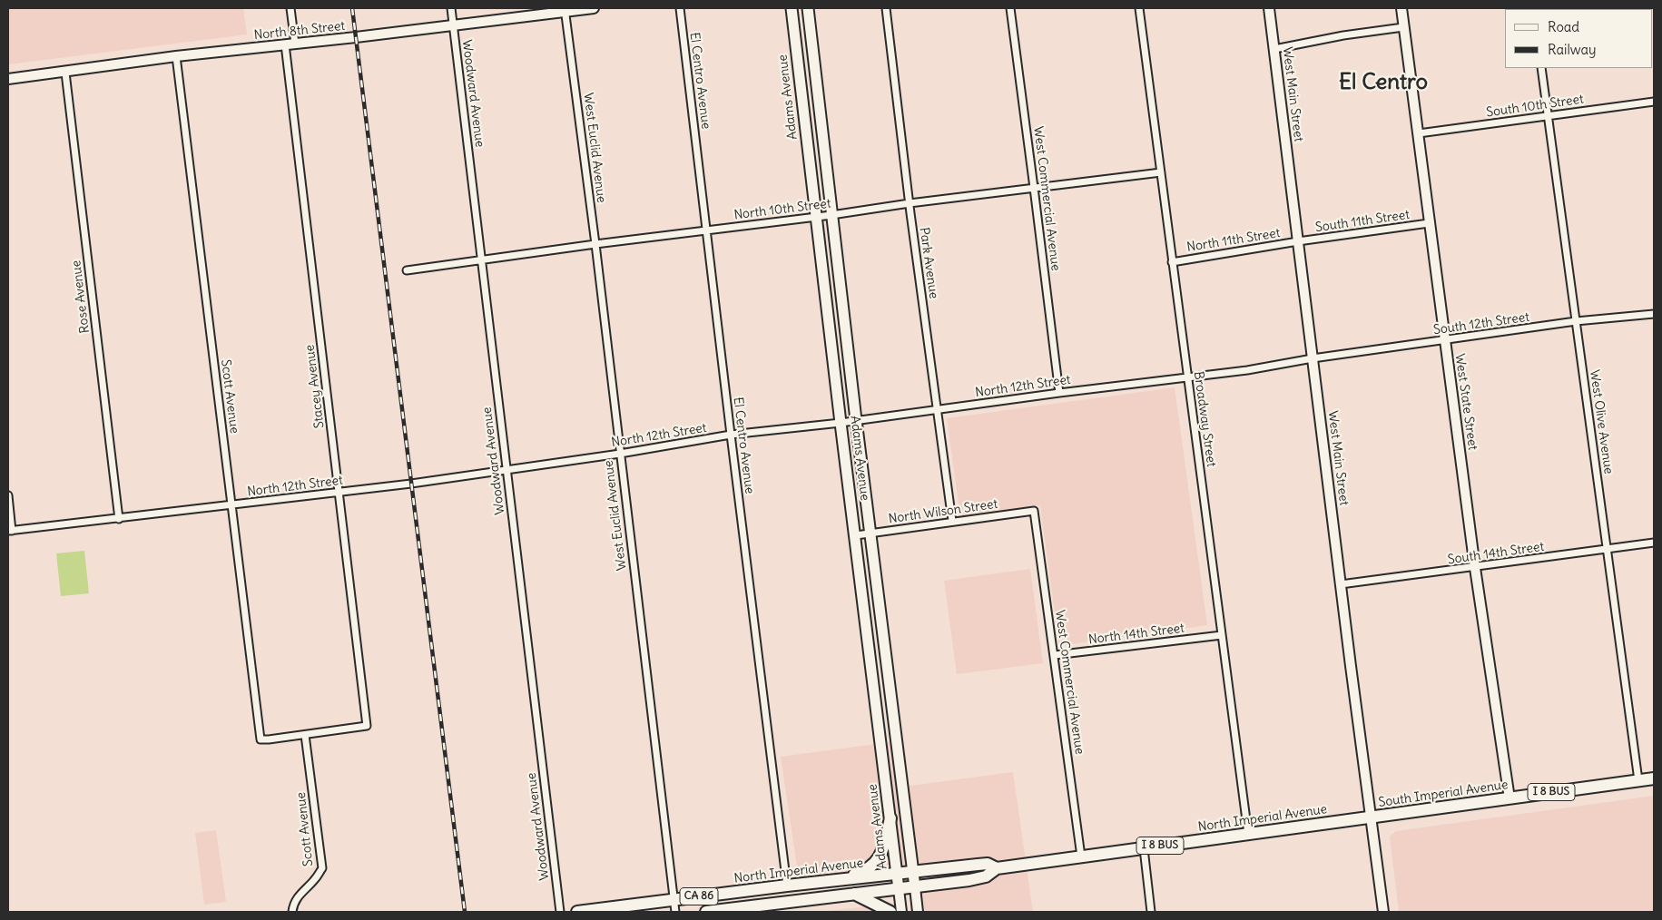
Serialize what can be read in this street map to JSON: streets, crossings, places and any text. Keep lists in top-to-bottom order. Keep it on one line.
{"streets":{"highway":["I 8 BUS","South Imperial Avenue","North Imperial Avenue","CA 86"],"main road":["Adams Avenue"],"street":["North 8th Street","El Centro Avenue","Woodward Avenue","West Main Street","South 10th Street","West Euclid Avenue","West Commercial Avenue","North 10th Street","South 11th Street","North 11th Street","Park Avenue","Rose Avenue","South 12th Street","Stacey Avenue","North 12th Street","Scott Avenue","West State Street","Broadway Street","West Olive Avenue","North Wilson Street","South 14th Street","North 14th Street"]},"crossings":[["North 8th Street","Woodward Avenue"],["North 8th Street","West Euclid Avenue"],["North 8th Street","Rose Avenue"],["North 8th Street","Stacey Avenue"],["North 8th Street","Scott Avenue"],["El Centro Avenue","North 10th Street"],["El Centro Avenue","North 12th Street"],["El Centro Avenue","North Imperial Avenue"],["Woodward Avenue","North 10th Street"],["Woodward Avenue","North 12th Street"],["West Main Street","South 11th Street"],["West Main Street","North 11th Street"],["West Main Street","South 12th Street"],["West Main Street","North 12th Street"],["West Main Street","South 14th Street"],["West Main Street","South Imperial Avenue"],["West Main Street","North Imperial Avenue"],["Adams Avenue","North 10th Street"],["Adams Avenue","North 12th Street"],["Adams Avenue","North Wilson Street"],["Adams Avenue","North Imperial Avenue"],["Adams Avenue","CA 86"],["South 10th Street","West State Street"],["South 10th Street","West Olive Avenue"],["West Euclid Avenue","North 10th Street"],["West Euclid Avenue","North 12th Street"],["West Euclid Avenue","North Imperial Avenue"],["West Commercial Avenue","North 10th Street"],["West Commercial Avenue","North 12th Street"],["West Commercial Avenue","North Wilson Street"],["West Commercial Avenue","North 14th Street"],["West Commercial Avenue","North Imperial Avenue"],["North 10th Street","Park Avenue"],["North 10th Street","Broadway Street"],["South 11th Street","North 11th Street"],["South 11th Street","West State Street"],["North 11th Street","Broadway Street"],["Park Avenue","North 12th Street"],["Park Avenue","North Wilson Street"],["Rose Avenue","North 12th Street"],["South 12th Street","North 12th Street"],["South 12th Street","West State Street"],["South 12th Street","West Olive Avenue"],["Stacey Avenue","North 12th Street"],["Stacey Avenue","Scott Avenue"],["North 12th Street","Scott Avenue"],["North 12th Street","Broadway Street"],["West State Street","South 14th Street"],["West State Street","South Imperial Avenue"],["Broadway Street","North 14th Street"],["Broadway Street","North Imperial Avenue"],["West Olive Avenue","South 14th Street"],["West Olive Avenue","South Imperial Avenue"],["South Imperial Avenue","North Imperial Avenue"],["North Imperial Avenue","CA 86"]],"districts":["El Centro"],"legend":["Road","Railway"]}
